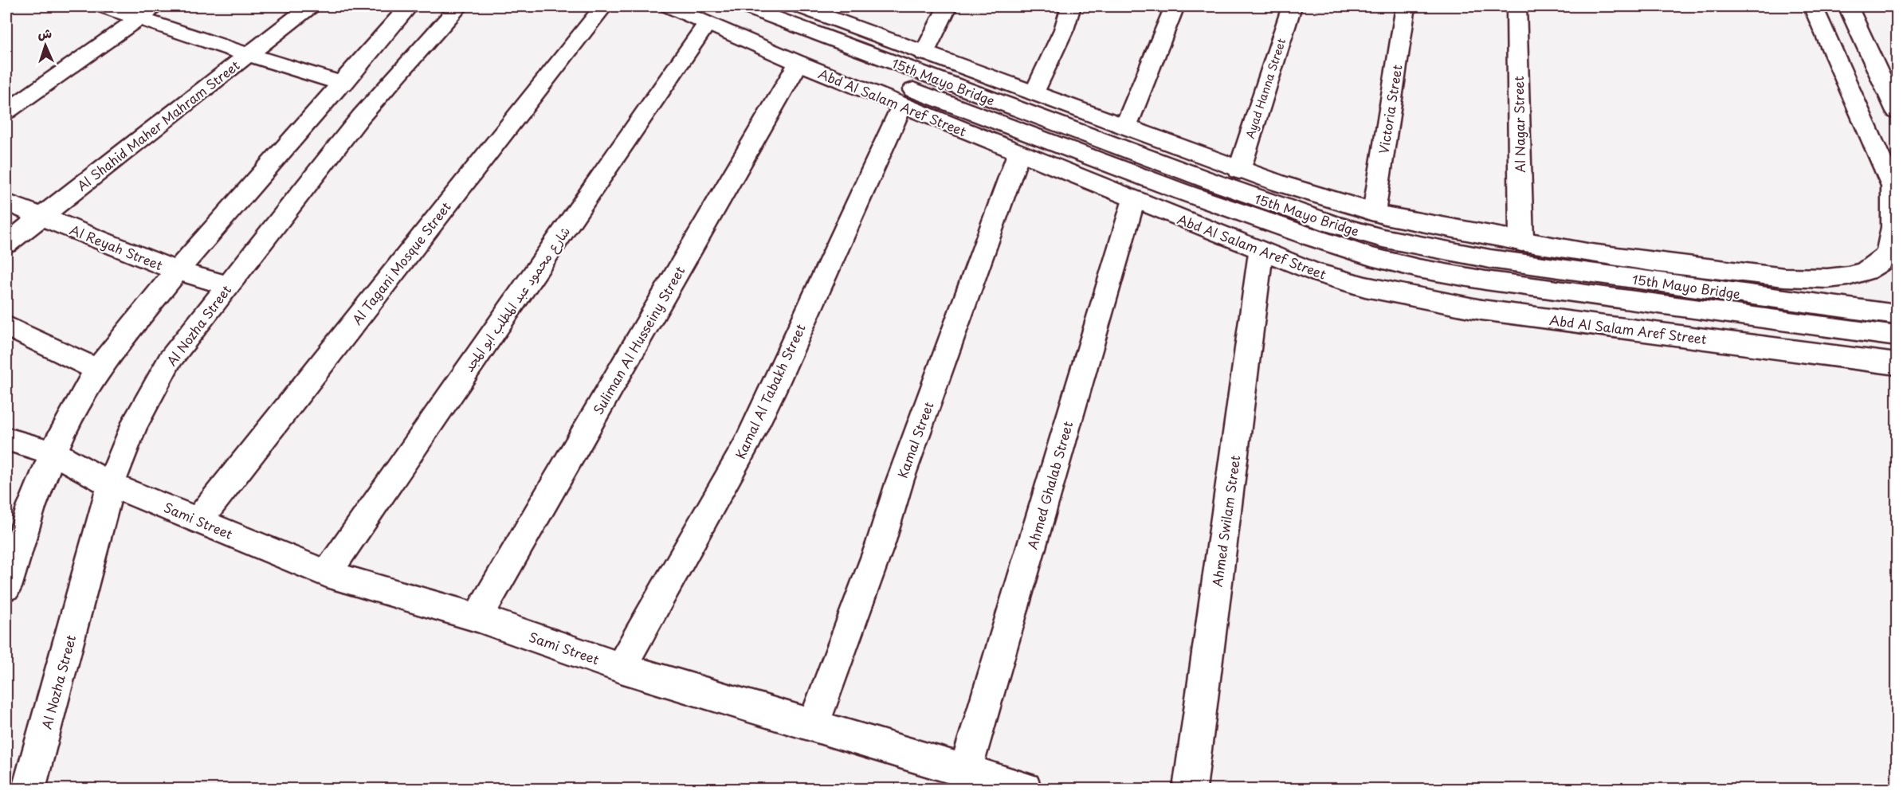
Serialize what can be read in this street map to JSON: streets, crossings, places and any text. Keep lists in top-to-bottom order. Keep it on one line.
{"streets":{"main road":["15th Mayo Bridge","Ayad Hanna Street","Abd Al Salam Aref Street","Victoria Street","Al Nagar Street","Al Shahid Maher Mahram Street","Al Reyah Street","Al Tagani Mosque Street","شارع محمود عبد المطلب ابو المجد","Al Nozha Street","Suliman Al Husseiny Street","Kamal Al Tabakh Street","Kamal Street","Ahmed Ghalab Street","Sami Street","Ahmed Swilam Street"]},"crossings":[["15th Mayo Bridge","Abd Al Salam Aref Street"],["15th Mayo Bridge","Kamal Al Tabakh Street"],["Ayad Hanna Street","Abd Al Salam Aref Street"],["Abd Al Salam Aref Street","Victoria Street"],["Abd Al Salam Aref Street","Al Nagar Street"],["Abd Al Salam Aref Street","شارع محمود عبد المطلب ابو المجد"],["Abd Al Salam Aref Street","Suliman Al Husseiny Street"],["Abd Al Salam Aref Street","Kamal Al Tabakh Street"],["Abd Al Salam Aref Street","Kamal Street"],["Abd Al Salam Aref Street","Ahmed Ghalab Street"],["Abd Al Salam Aref Street","Ahmed Swilam Street"],["Al Shahid Maher Mahram Street","Al Reyah Street"],["Al Reyah Street","Al Nozha Street"],["Al Tagani Mosque Street","Sami Street"],["شارع محمود عبد المطلب ابو المجد","Sami Street"],["Al Nozha Street","Sami Street"],["Suliman Al Husseiny Street","Sami Street"],["Kamal Al Tabakh Street","Sami Street"],["Kamal Street","Sami Street"],["Ahmed Ghalab Street","Sami Street"]],"north":"top"}
